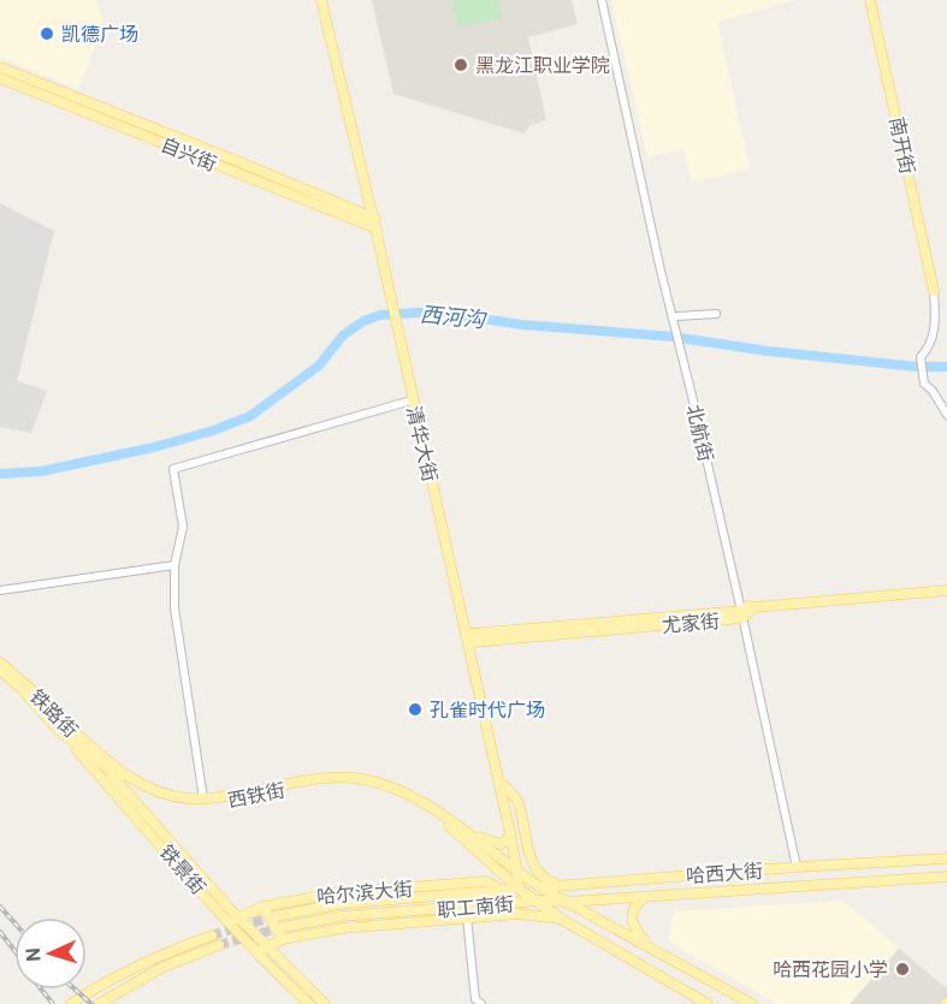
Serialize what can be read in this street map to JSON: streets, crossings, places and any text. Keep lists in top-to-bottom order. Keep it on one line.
{"streets":{"main road":["南开街","自兴街","清华大街","尤家街","铁路街","西铁街","铁景街","哈西大街","哈尔滨大街","职工南街"],"street":["北航街"]},"crossings":[["自兴街","清华大街"],["北航街","尤家街"],["北航街","哈西大街"],["清华大街","尤家街"],["清华大街","哈西大街"],["铁路街","西铁街"],["铁路街","铁景街"],["西铁街","铁景街"],["铁景街","哈尔滨大街"],["哈西大街","哈尔滨大街"],["哈西大街","职工南街"],["哈尔滨大街","职工南街"]],"water":["西河沟"],"places":["凯德广场","黑龙江职业学院","孔雀时代广场","哈西花园小学"],"north":"left"}
